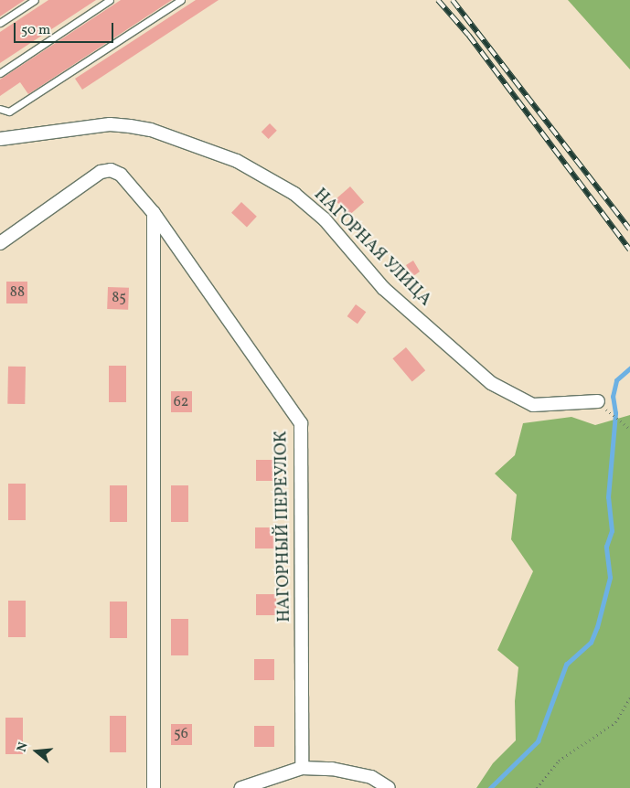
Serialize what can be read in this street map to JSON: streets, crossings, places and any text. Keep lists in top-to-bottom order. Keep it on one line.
{"streets":{"street":["НАГОРНАЯ УЛИЦА","НАГОРНЫЙ ПЕРЕУЛОК"]},"house_numbers":["88","85","62","56"],"scale_bar":"50 m","north":"left"}
